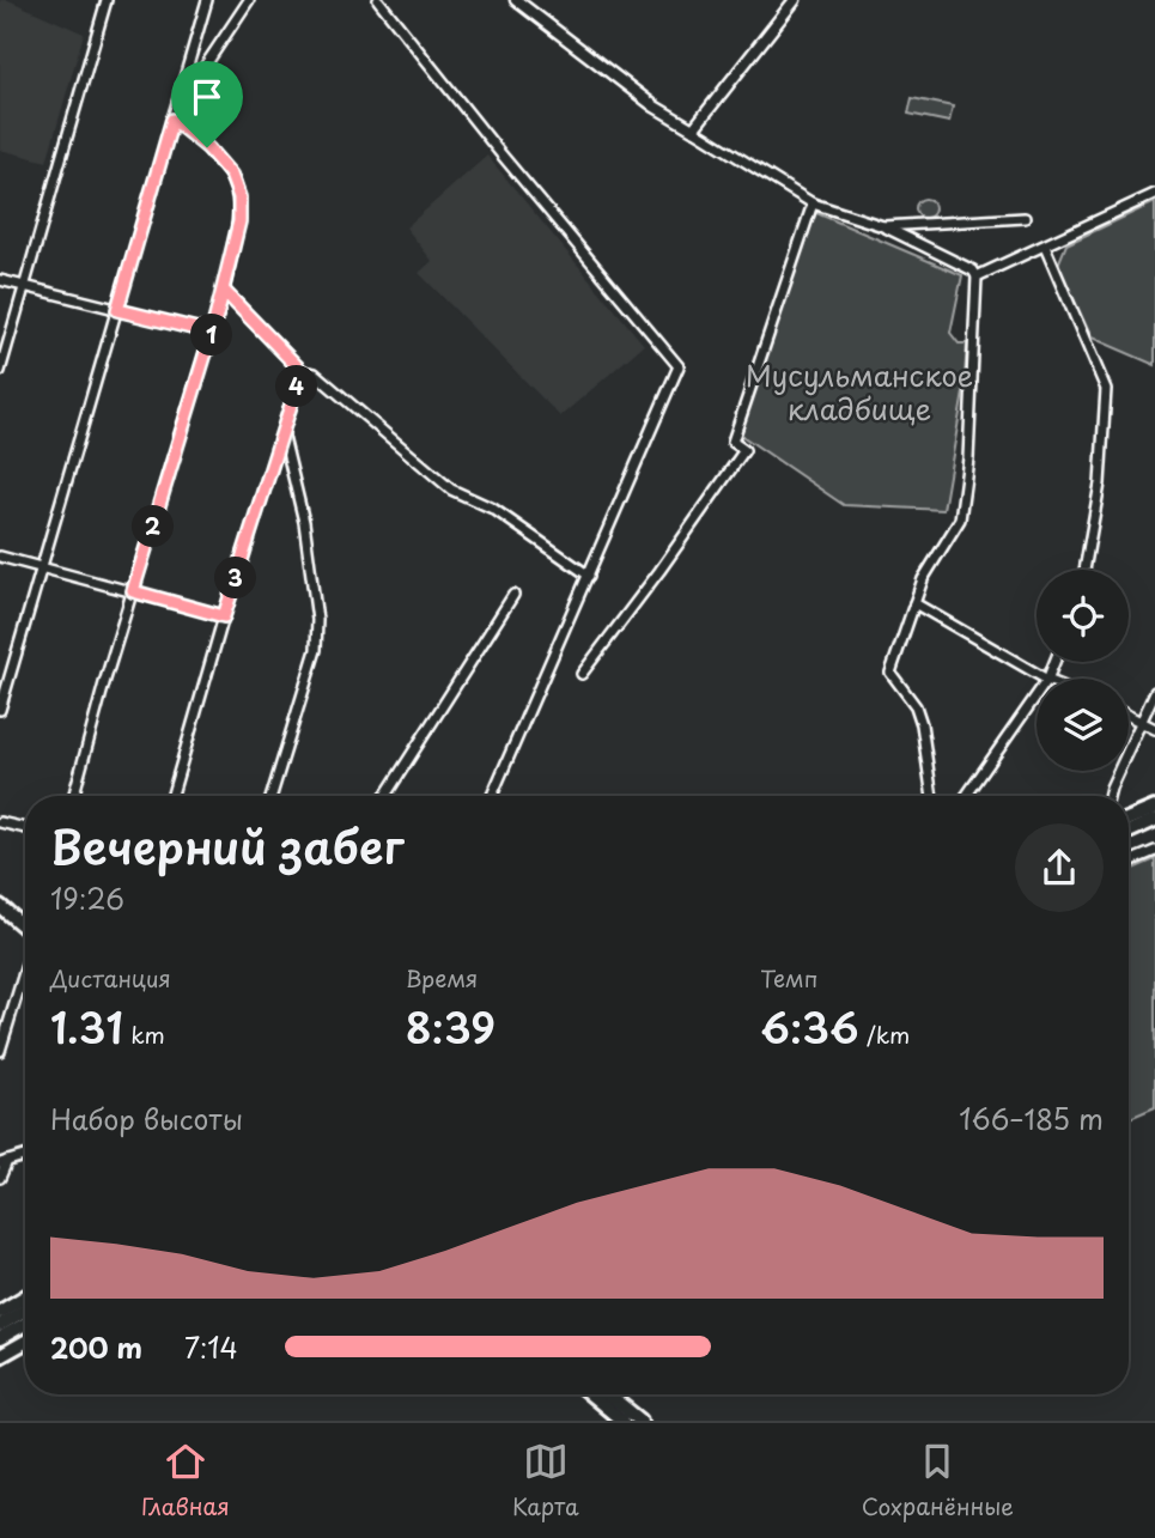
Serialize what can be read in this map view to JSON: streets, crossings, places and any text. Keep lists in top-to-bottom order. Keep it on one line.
{"parks":["Мусульманское кладбище"],"page":{"pins":["1","4","2","3"],"heading":["Вечерний забег","19:26"],"stats":[["Дистанция","1.31 km"],["Время","8:39"],["Темп","6:36 /km"]],"chart":["Набор высоты","166–185 m"],"list":[{"name":"200 m","note":"7:14"}],"tabs":["Главная","Карта","Сохранённые"]}}
